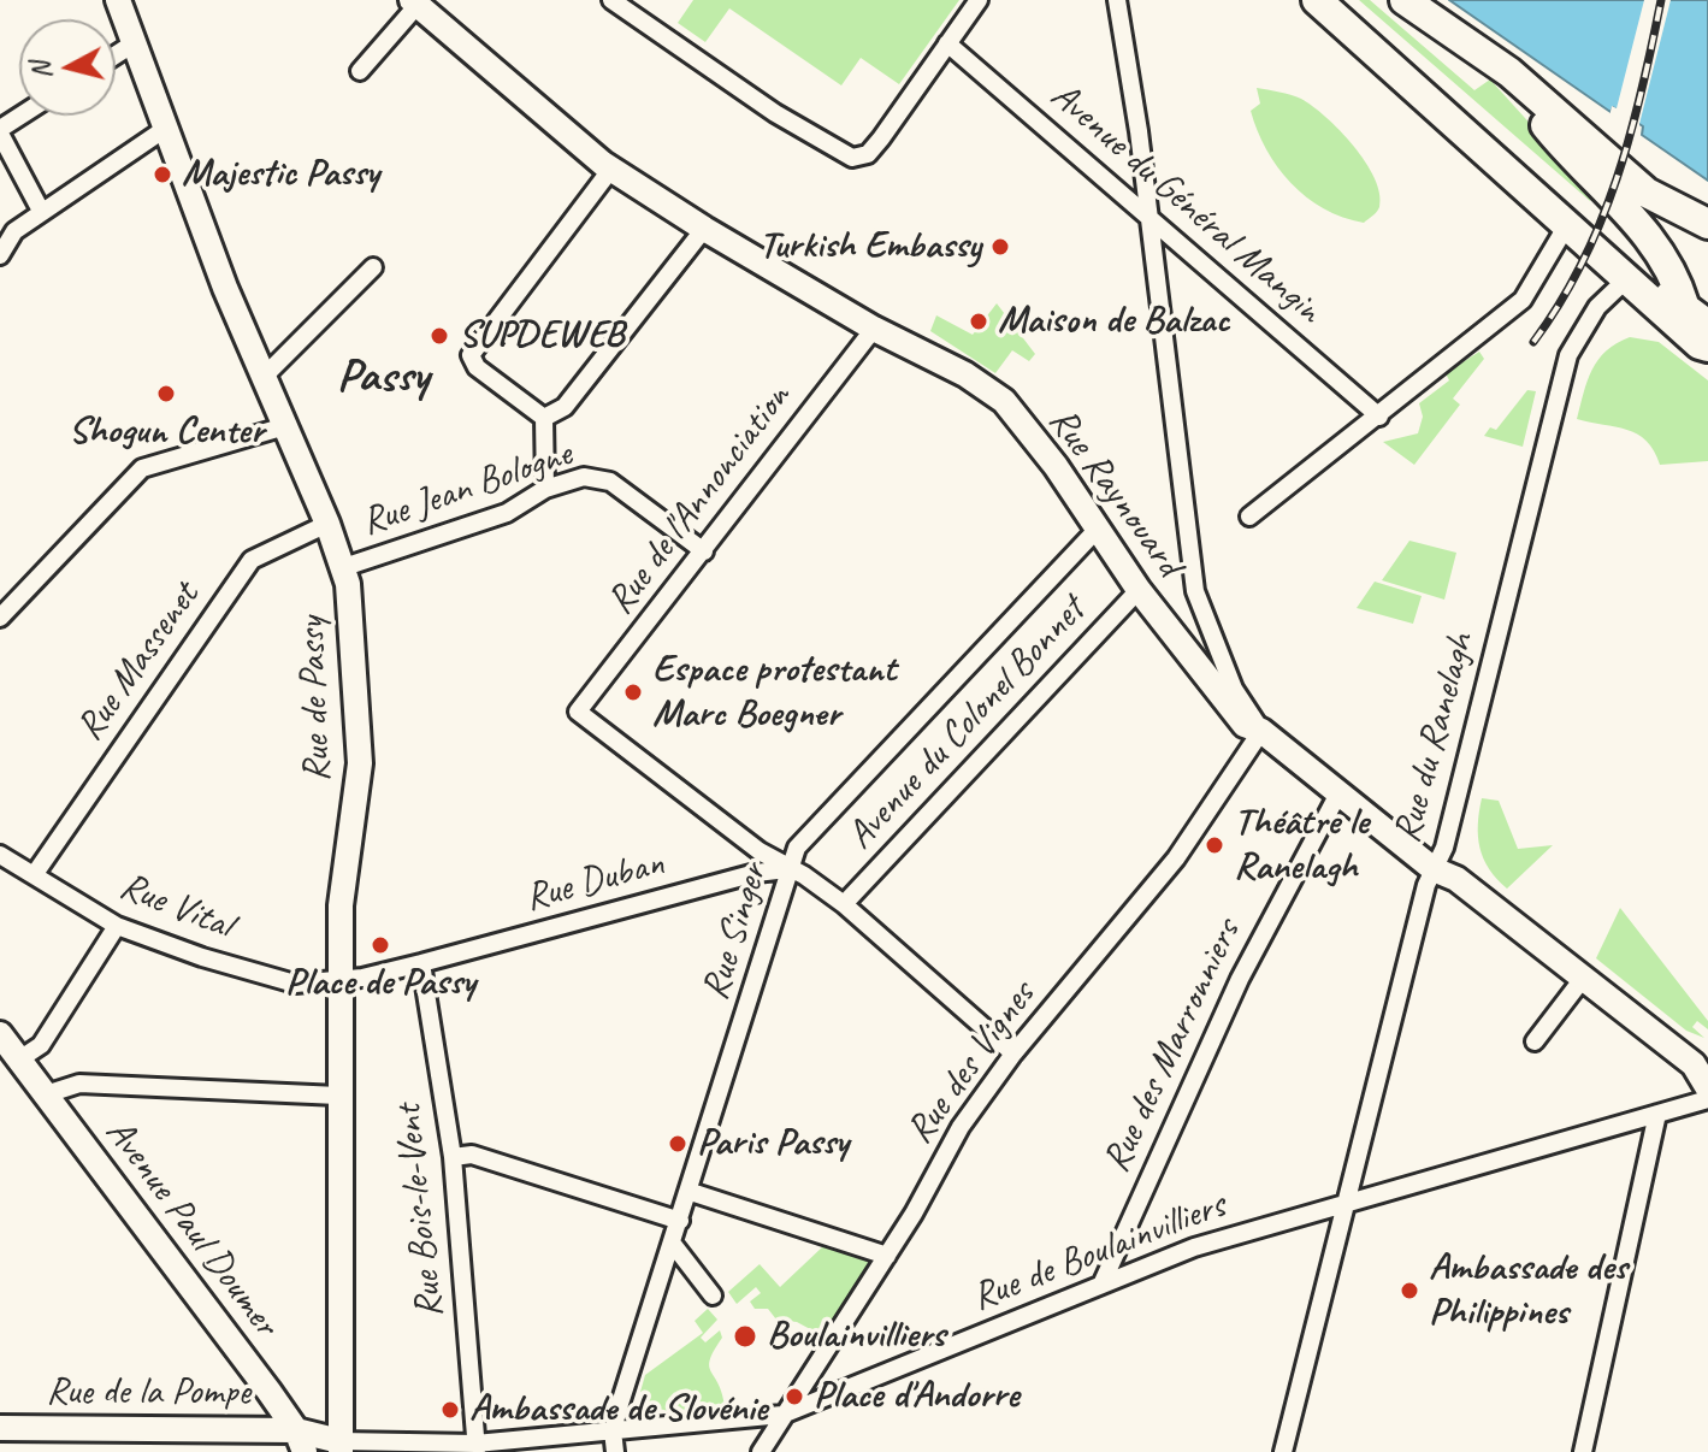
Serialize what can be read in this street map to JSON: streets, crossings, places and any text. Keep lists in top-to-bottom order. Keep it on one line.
{"streets":{"street":["Avenue du Général Mangin","Rue Jean Bologne","Rue Raynouard","Rue de l'Annonciation","Rue Massenet","Rue de Passy","Avenue du Colonel Bonnet","Rue du Ranelagh","Rue Duban","Rue Vital","Rue Singer","Rue des Marronniers","Rue des Vignes","Rue Bois-le-Vent","Avenue Paul Doumer","Rue de Boulainvilliers","Rue de la Pompe"]},"crossings":[["Rue Jean Bologne","Rue de l'Annonciation"],["Rue Jean Bologne","Rue de Passy"],["Rue Raynouard","Rue de l'Annonciation"],["Rue Raynouard","Avenue du Colonel Bonnet"],["Rue Raynouard","Rue du Ranelagh"],["Rue Raynouard","Rue Singer"],["Rue Raynouard","Rue des Marronniers"],["Rue Raynouard","Rue des Vignes"],["Rue de l'Annonciation","Rue Duban"],["Rue de l'Annonciation","Rue Singer"],["Rue Massenet","Rue de Passy"],["Rue Massenet","Rue Vital"],["Rue de Passy","Rue Vital"],["Rue de Passy","Rue de Boulainvilliers"],["Rue du Ranelagh","Rue de Boulainvilliers"],["Rue Duban","Rue Singer"],["Rue Duban","Rue Bois-le-Vent"],["Rue Singer","Rue de Boulainvilliers"],["Rue des Marronniers","Rue de Boulainvilliers"],["Rue des Vignes","Rue de Boulainvilliers"],["Rue Bois-le-Vent","Rue de Boulainvilliers"],["Avenue Paul Doumer","Rue de la Pompe"]],"districts":["Passy"],"places":["Majestic Passy","Turkish Embassy","Maison de Balzac","SUPDEWEB","Shogun Center","Espace protestant Marc Boegner","Théâtre le Ranelagh","Place de Passy","Paris Passy","Ambassade des Philippines","Boulainvilliers","Place d'Andorre","Ambassade de Slovénie"],"north":"left"}
